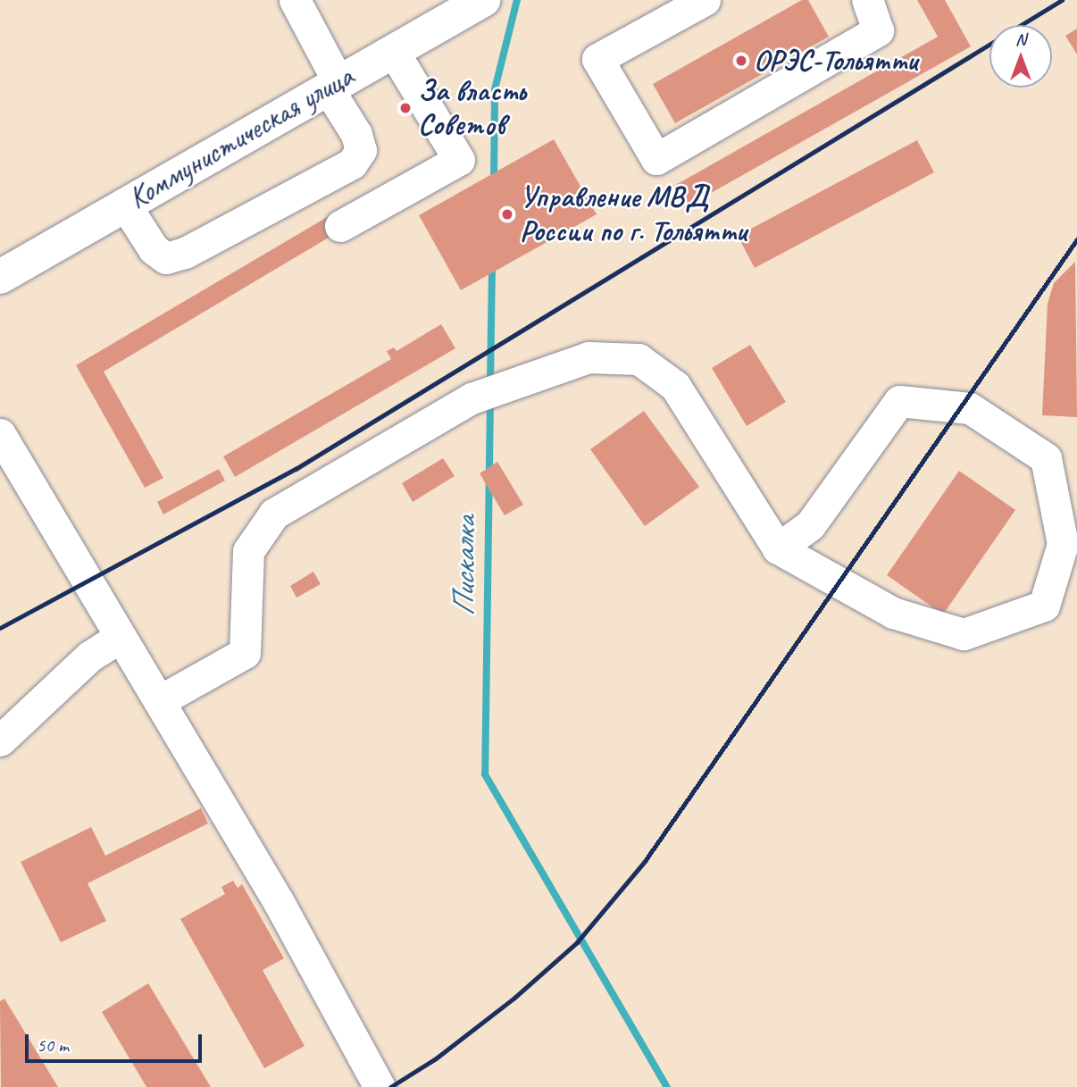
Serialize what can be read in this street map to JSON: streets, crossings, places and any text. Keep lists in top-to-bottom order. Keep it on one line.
{"streets":{"main road":["Коммунистическая улица"]},"water":["Пискалка"],"places":["ОРЭС-Тольятти","За власть Советов","Управление МВД России по г. Тольятти"],"scale_bar":"50 m","north":"top"}
